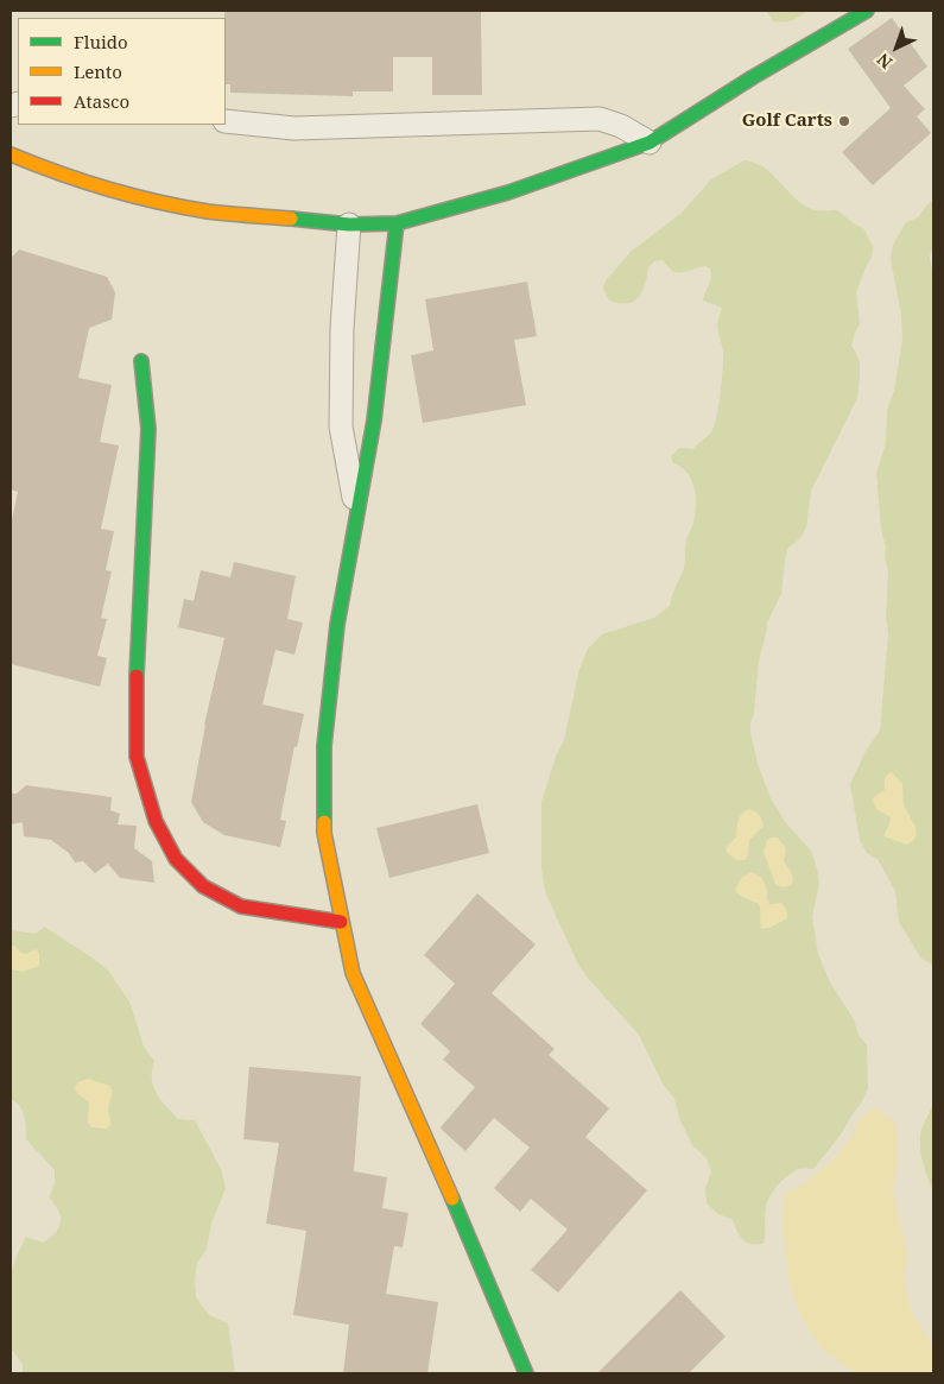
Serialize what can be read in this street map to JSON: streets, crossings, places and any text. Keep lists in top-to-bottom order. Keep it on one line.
{"places":["Golf Carts"],"legend":["Fluido","Lento","Atasco"],"north":"bottom left"}
